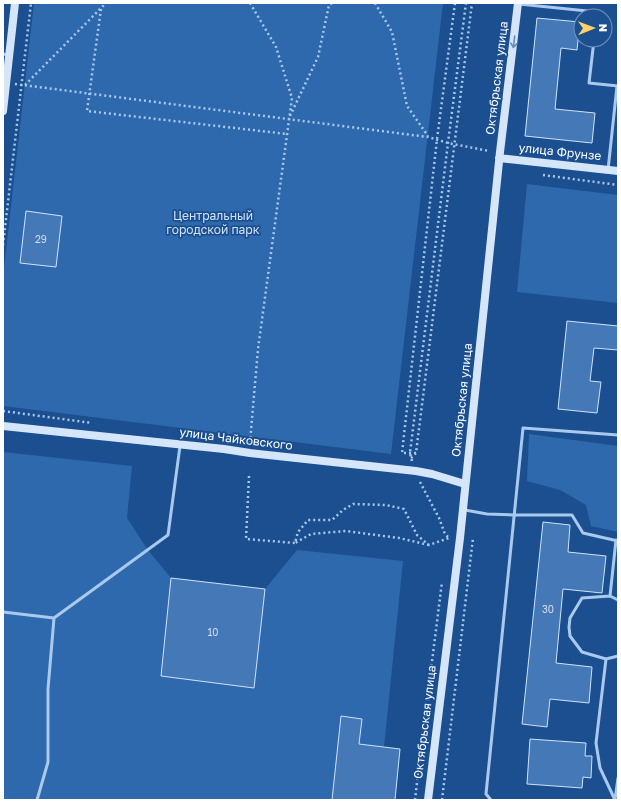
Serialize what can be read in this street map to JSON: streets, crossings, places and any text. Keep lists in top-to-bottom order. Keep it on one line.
{"streets":{"street":["Октябрьская улица","улица Фрунзе","улица Чайковского"]},"crossings":[["Октябрьская улица","улица Фрунзе"],["Октябрьская улица","улица Чайковского"]],"parks":["Центральный городской парк"],"house_numbers":["29","30","10"],"north":"right"}
